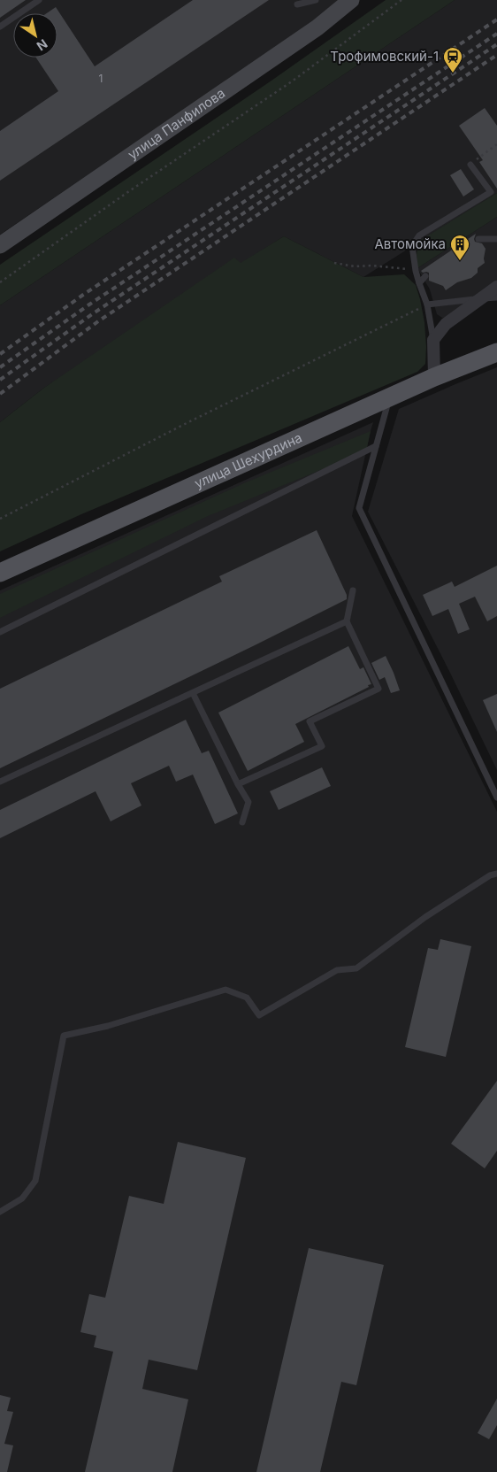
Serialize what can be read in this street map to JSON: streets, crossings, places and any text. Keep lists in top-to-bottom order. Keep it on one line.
{"streets":{"main road":["улица Панфилова","улица Шехурдина"]},"places":{"station":["Трофимовский-1"],"building":["Автомойка"]},"house_numbers":["1"],"north":"bottom right"}
